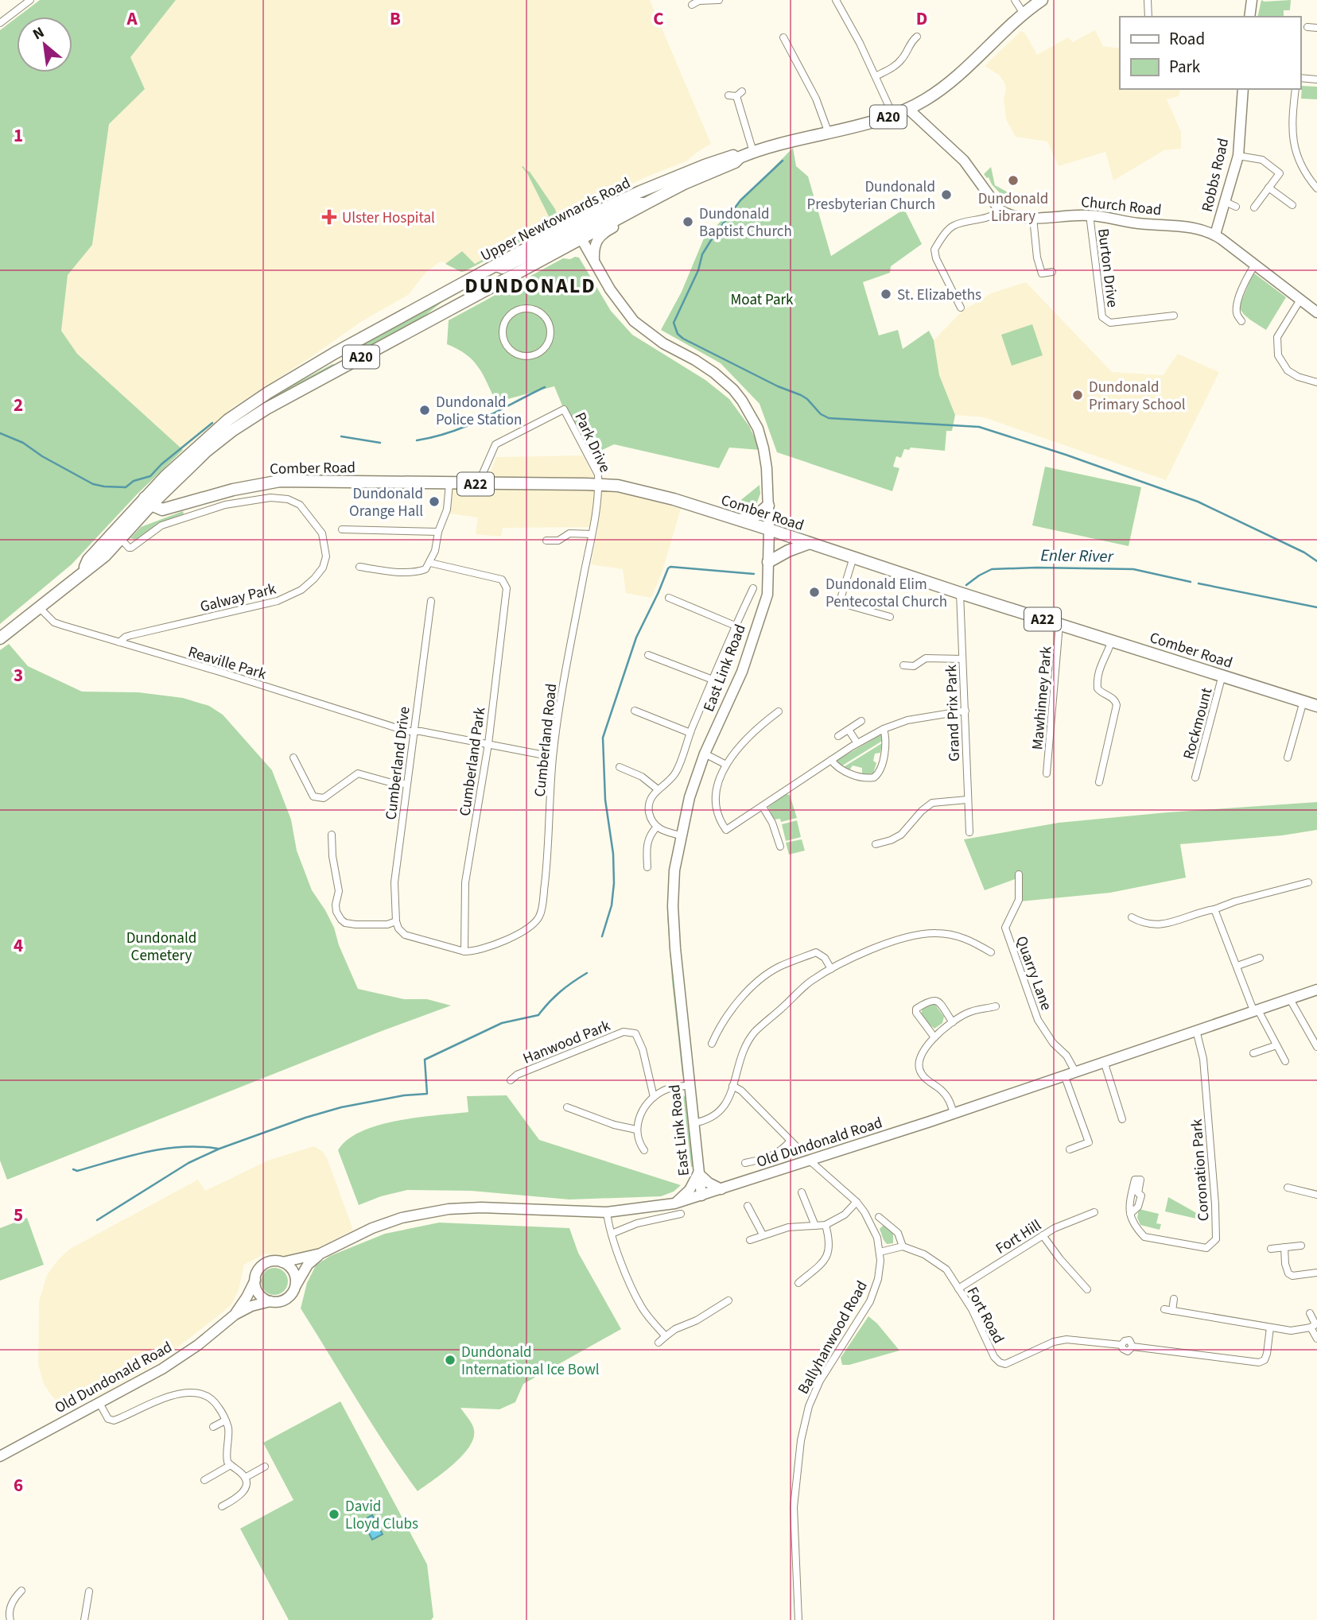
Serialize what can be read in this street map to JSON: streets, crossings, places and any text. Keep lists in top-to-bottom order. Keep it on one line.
{"streets":{"highway":["A20","Upper Newtownards Road","Comber Road","A22"],"street":["Robbs Road","Church Road","Burton Drive","Park Drive","Galway Park","Reaville Park","East Link Road","Mawhinney Park","Grand Prix Park","Rockmount","Cumberland Road","Cumberland Park","Cumberland Drive","Quarry Lane","Hanwood Park","Old Dundonald Road","Coronation Park","Fort Hill","Fort Road","Ballyhanwood Road"]},"crossings":[["Robbs Road","Church Road"],["Church Road","Burton Drive"],["Upper Newtownards Road","Comber Road"],["Upper Newtownards Road","Galway Park"],["Upper Newtownards Road","Reaville Park"],["Upper Newtownards Road","East Link Road"],["Park Drive","Comber Road"],["Park Drive","Cumberland Road"],["Comber Road","East Link Road"],["Comber Road","Mawhinney Park"],["Comber Road","Grand Prix Park"],["Comber Road","Rockmount"],["Comber Road","Cumberland Road"],["Galway Park","Reaville Park"],["Reaville Park","Cumberland Road"],["Reaville Park","Cumberland Park"],["Reaville Park","Cumberland Drive"],["East Link Road","Old Dundonald Road"],["Cumberland Road","Cumberland Park"],["Quarry Lane","Old Dundonald Road"],["Old Dundonald Road","Coronation Park"],["Old Dundonald Road","Ballyhanwood Road"],["Fort Hill","Fort Road"]],"districts":["DUNDONALD"],"water":["Enler River"],"parks":["Moat Park","Dundonald Cemetery"],"places":{"other":["Dundonald Library","Dundonald Presbyterian Church","Dundonald Baptist Church","St. Elizabeths","Dundonald Primary School","Dundonald Police Station","Dundonald Orange Hall","Dundonald Elim Pentecostal Church","Dundonald International Ice Bowl","David Lloyd Clubs"],"health":["Ulster Hospital"]},"legend":["Road","Park"],"north":"top left","grid":{"columns":["A","B","C","D"],"rows":["1","2","3","4","5","6"]}}
